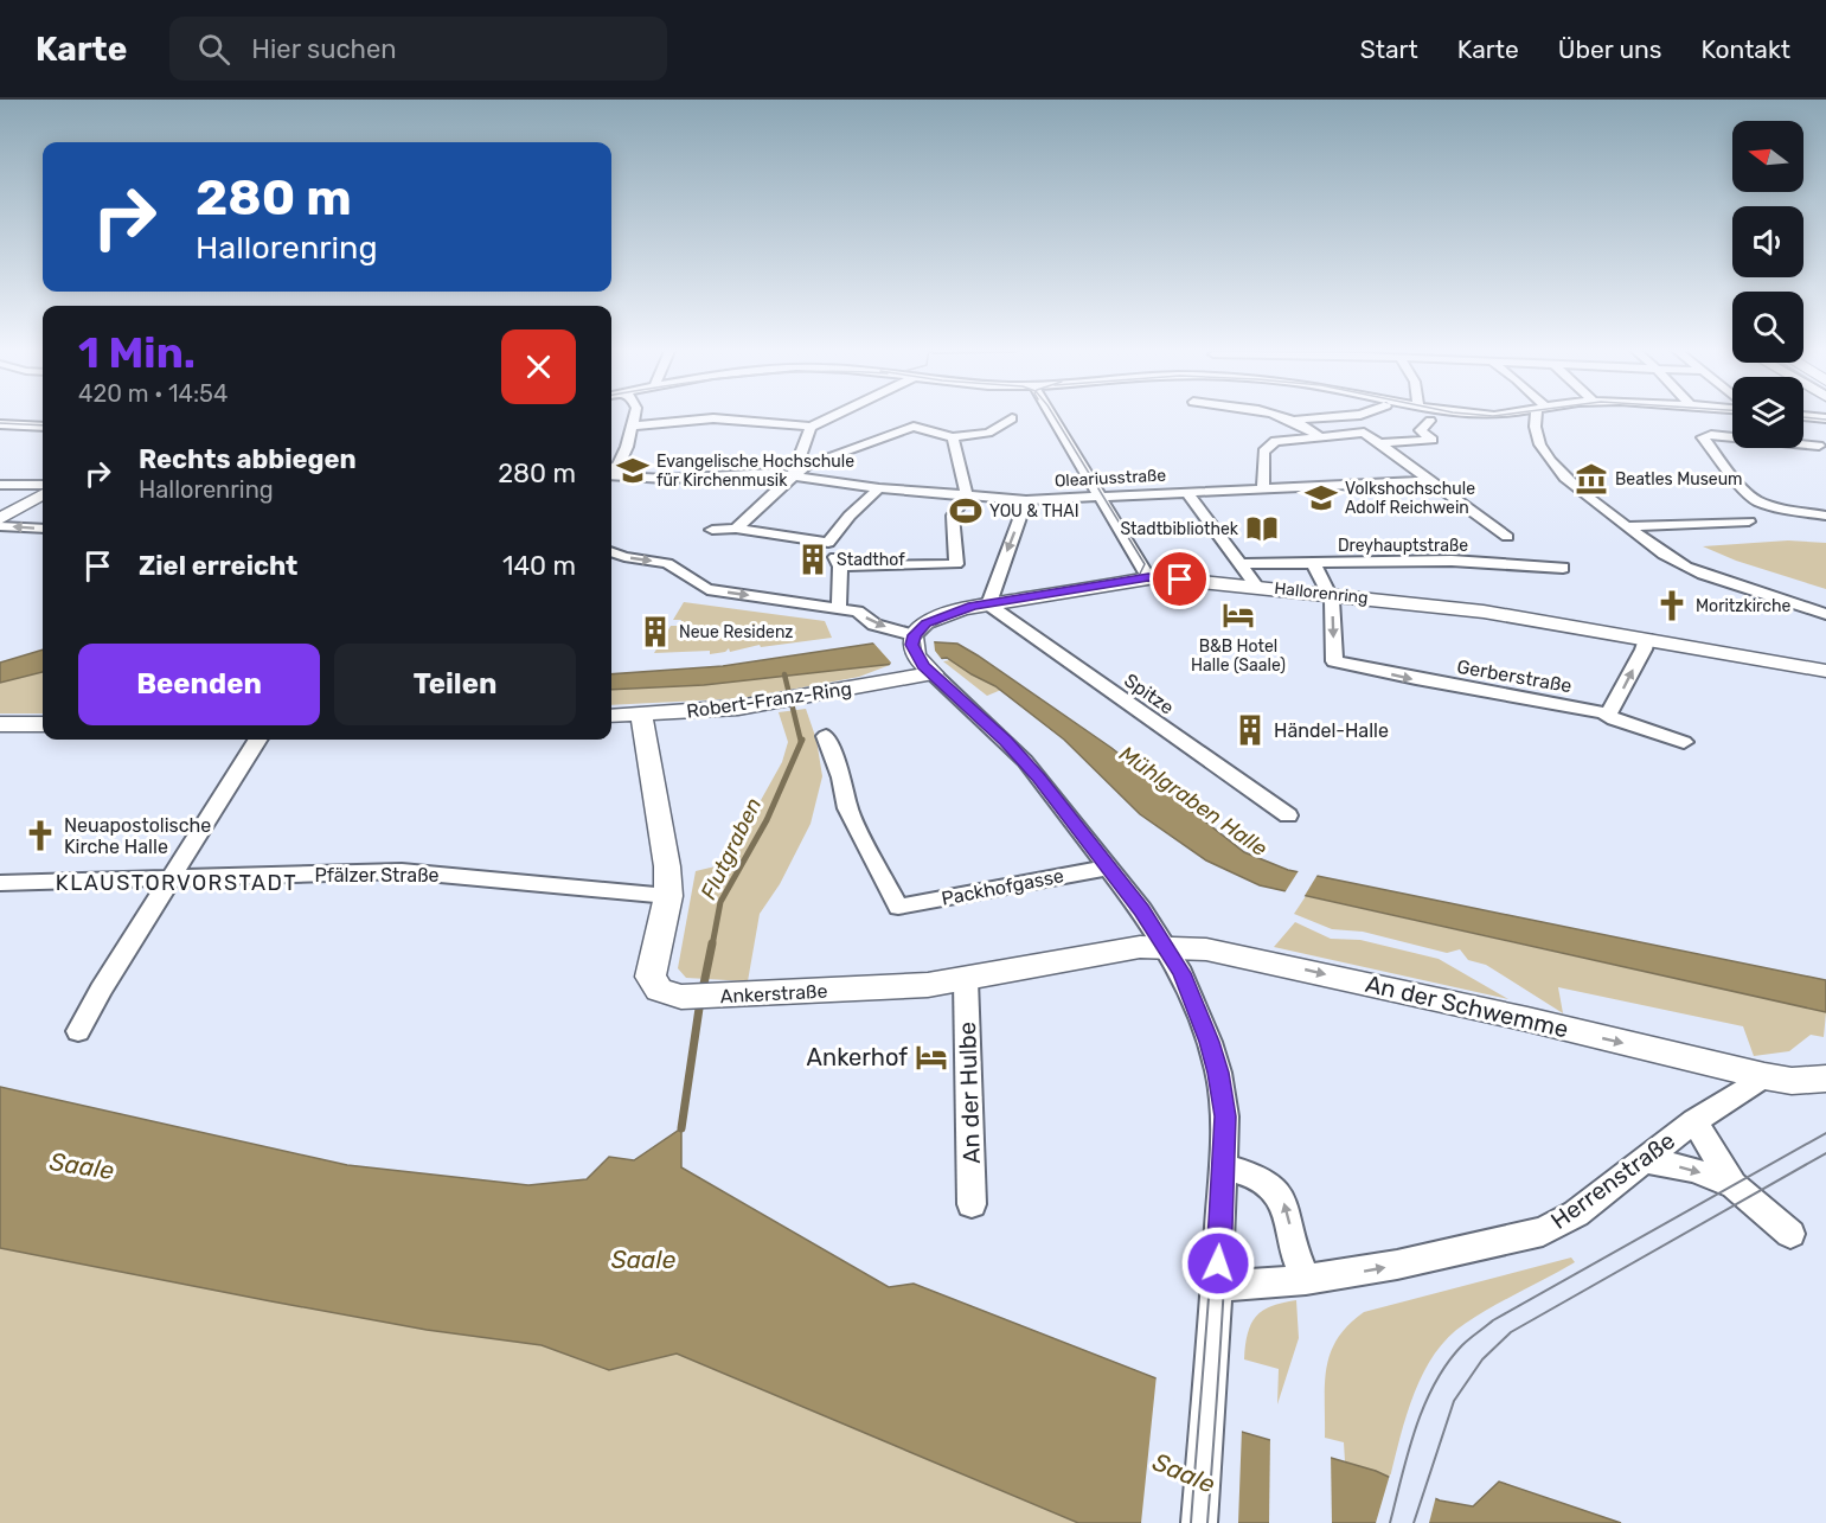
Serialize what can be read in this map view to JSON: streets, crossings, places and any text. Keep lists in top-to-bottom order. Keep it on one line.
{"streets":{"street":["Oleariusstraße","Dreyhauptstraße","Hallorenring","Gerberstraße","Spitze","Robert-Franz-Ring","Pfälzer Straße","Packhofgasse","Ankerstraße","An der Schwemme","An der Hulbe","Herrenstraße"]},"crossings":[["Hallorenring","Gerberstraße"],["Hallorenring","Spitze"],["Robert-Franz-Ring","Ankerstraße"],["Pfälzer Straße","Ankerstraße"],["Ankerstraße","An der Schwemme"],["Ankerstraße","An der Hulbe"],["An der Schwemme","Herrenstraße"]],"one_way":["Gerberstraße","An der Schwemme","Herrenstraße"],"districts":["KLAUSTORVORSTADT"],"water":["Mühlgraben Halle","Flutgraben","Saale"],"places":{"school or university":["Evangelische Hochschule für Kirchenmusik","Volkshochschule Adolf Reichwein"],"museum":["Beatles Museum"],"sports":["YOU & THAI"],"library":["Stadtbibliothek"],"building":["Stadthof","Neue Residenz","Händel-Halle"],"church":["Moritzkirche","Neuapostolische Kirche Halle"],"hotel":["B&B Hotel Halle (Saale)","Ankerhof"]},"north":"left","page":{"header":"Karte","search":"Hier suchen","nav":["Start","Karte","Über uns","Kontakt"],"turn":["280 m","Hallorenring"],"heading":["1 Min.","420 m · 14:54"],"list":[{"name":"Rechts abbiegen","note":"Hallorenring","value":"280 m"},{"name":"Ziel erreicht","value":"140 m"}],"buttons":["Beenden","Teilen"]}}
